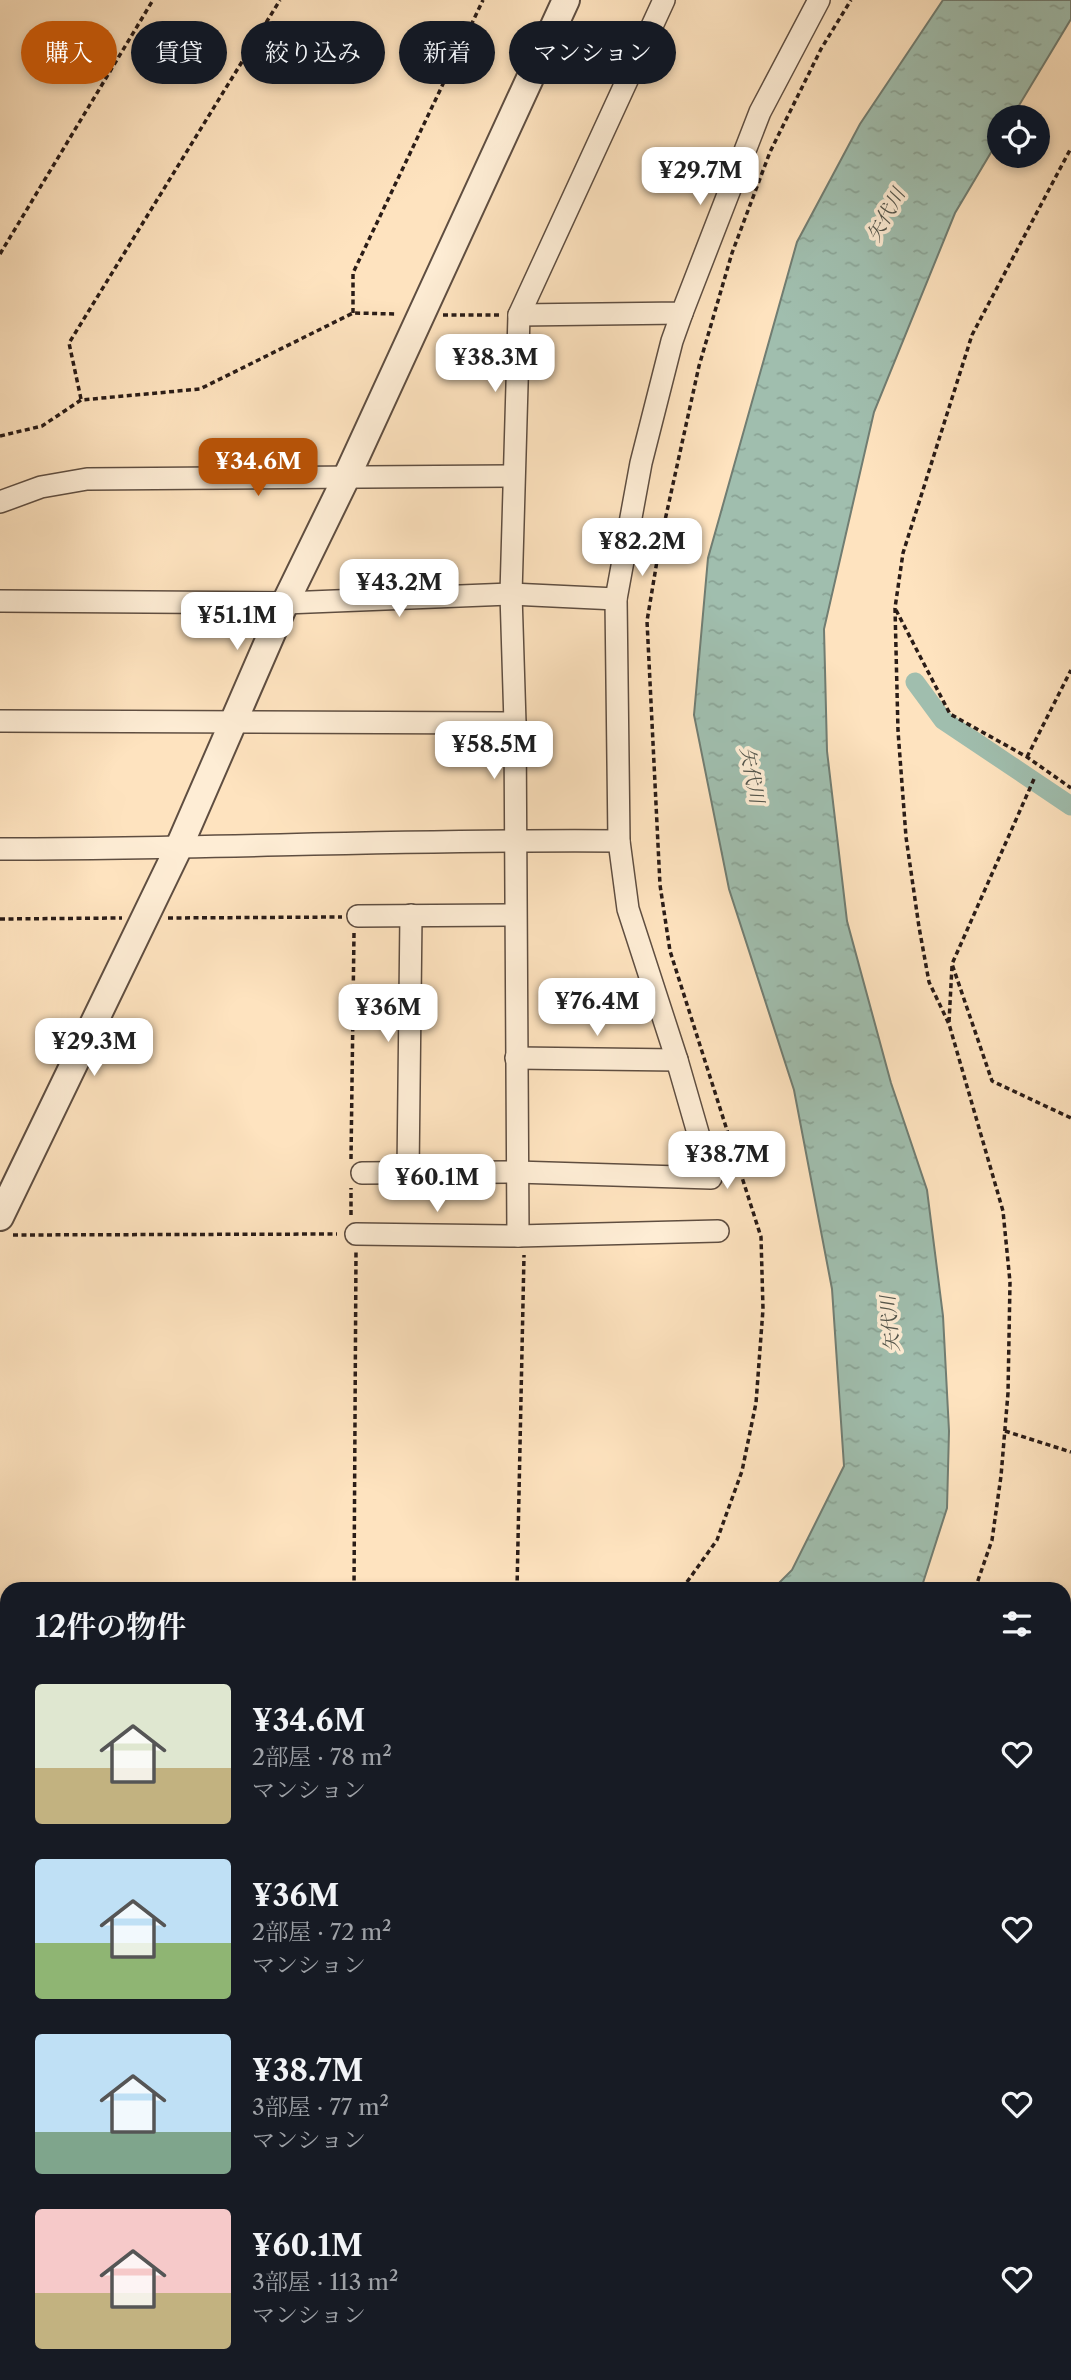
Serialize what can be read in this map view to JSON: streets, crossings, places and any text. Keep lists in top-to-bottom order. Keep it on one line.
{"water":["矢代川"],"page":{"chip":["購入","賃貸","絞り込み","新着","マンション"],"price":["¥29.7M","¥38.3M","¥34.6M","¥82.2M","¥43.2M","¥51.1M","¥58.5M","¥76.4M","¥36M","¥29.3M","¥38.7M","¥60.1M"],"heading":"12件の物件","list":[{"name":"¥34.6M","note":"2部屋 · 78 m² · マンション"},{"name":"¥36M","note":"2部屋 · 72 m² · マンション"},{"name":"¥38.7M","note":"3部屋 · 77 m² · マンション"},{"name":"¥60.1M","note":"3部屋 · 113 m² · マンション"}]}}
